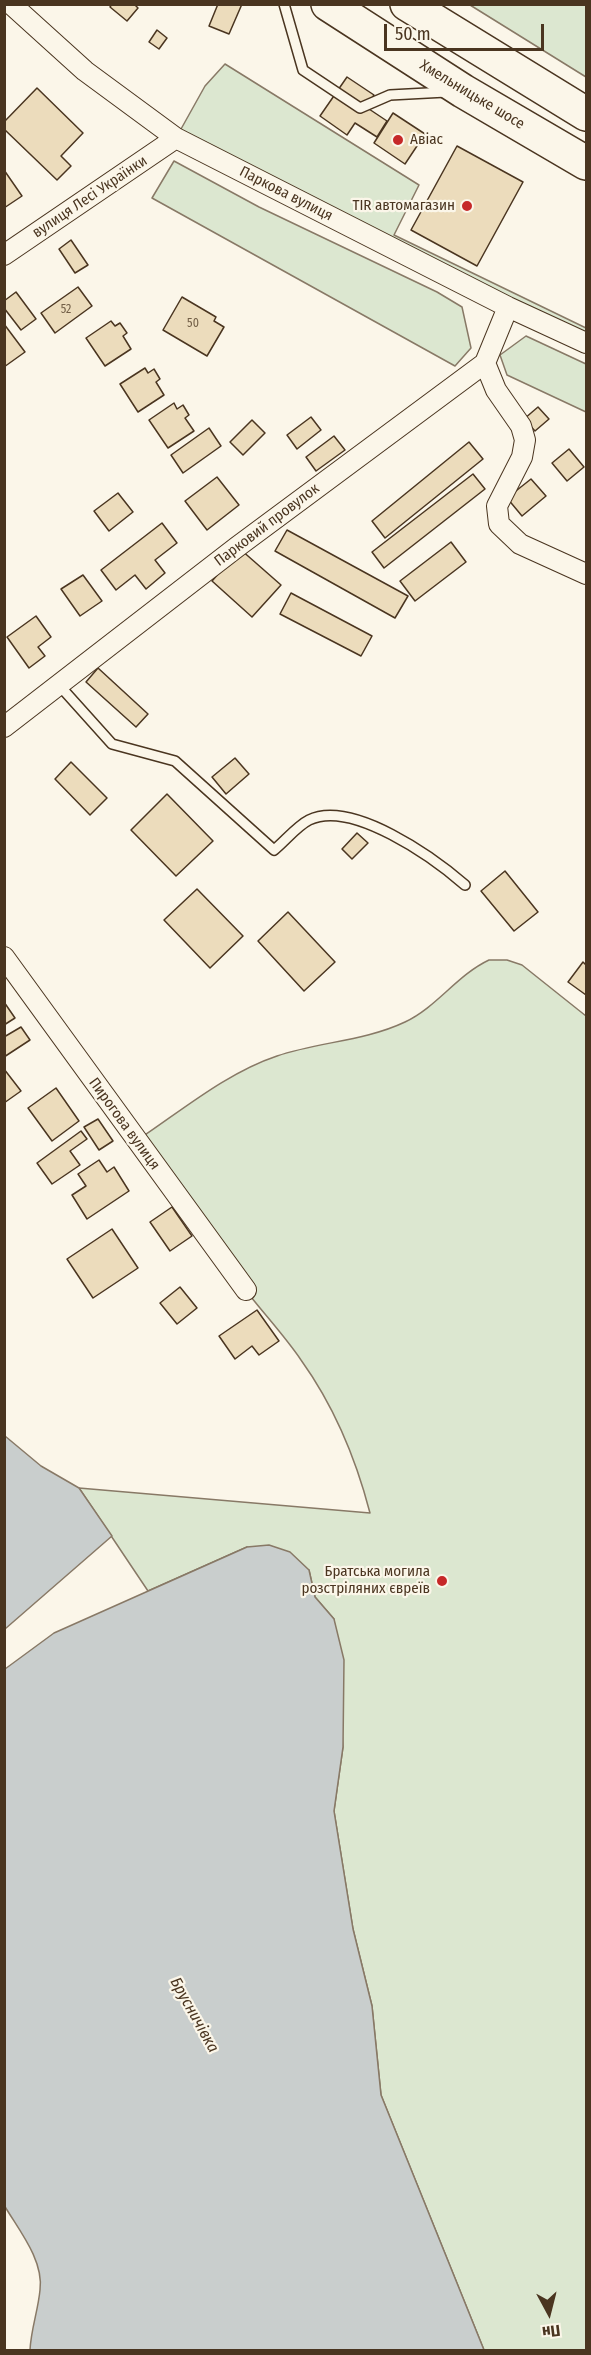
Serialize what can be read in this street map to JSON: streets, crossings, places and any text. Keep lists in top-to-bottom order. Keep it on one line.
{"streets":{"highway":["Хмельницьке шосе"],"street":["Паркова вулиця","вулиця Лесі Українки","Парковий провулок","Пирогова вулиця"]},"crossings":[["Паркова вулиця","вулиця Лесі Українки"]],"water":["Брусничівка"],"places":["Авіас","TIR автомагазин","Братська могила розстріляних євреїв"],"house_numbers":["52","50"],"scale_bar":"50 m","north":"bottom"}
